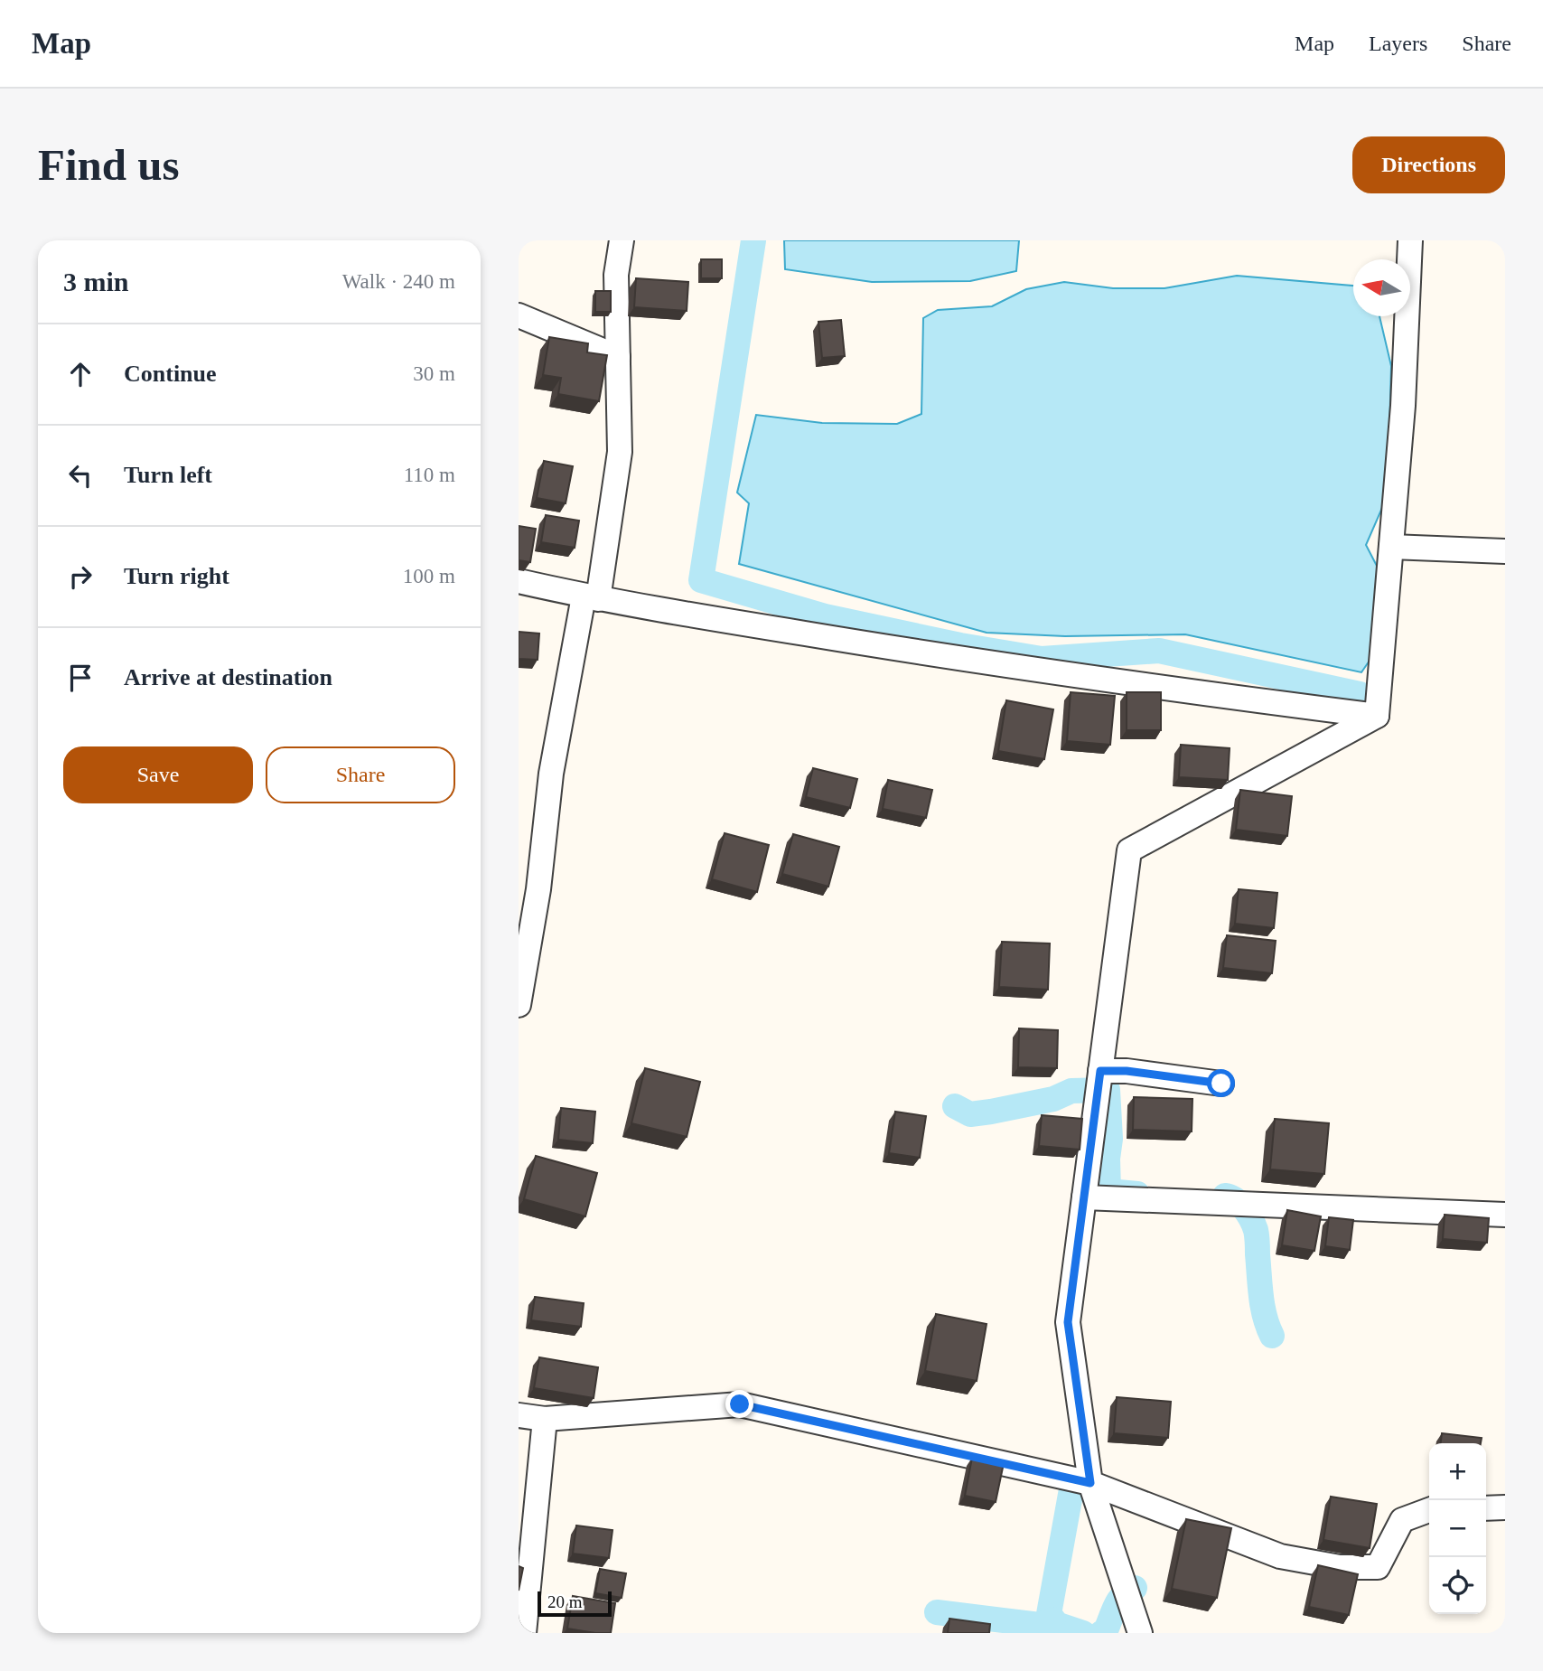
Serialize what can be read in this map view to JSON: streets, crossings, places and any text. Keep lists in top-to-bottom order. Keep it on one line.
{"scale_bar":"20 m","north":"left","page":{"header":"Map","nav":["Map","Layers","Share"],"buttons":["Directions",["Save","Share"]],"title":"Find us","heading":["3 min","Walk · 240 m"],"list":[["Continue","30 m"],["Turn left","110 m"],["Turn right","100 m"],"Arrive at destination"],"map_buttons":["+","−"],"scale":"20 m"}}
